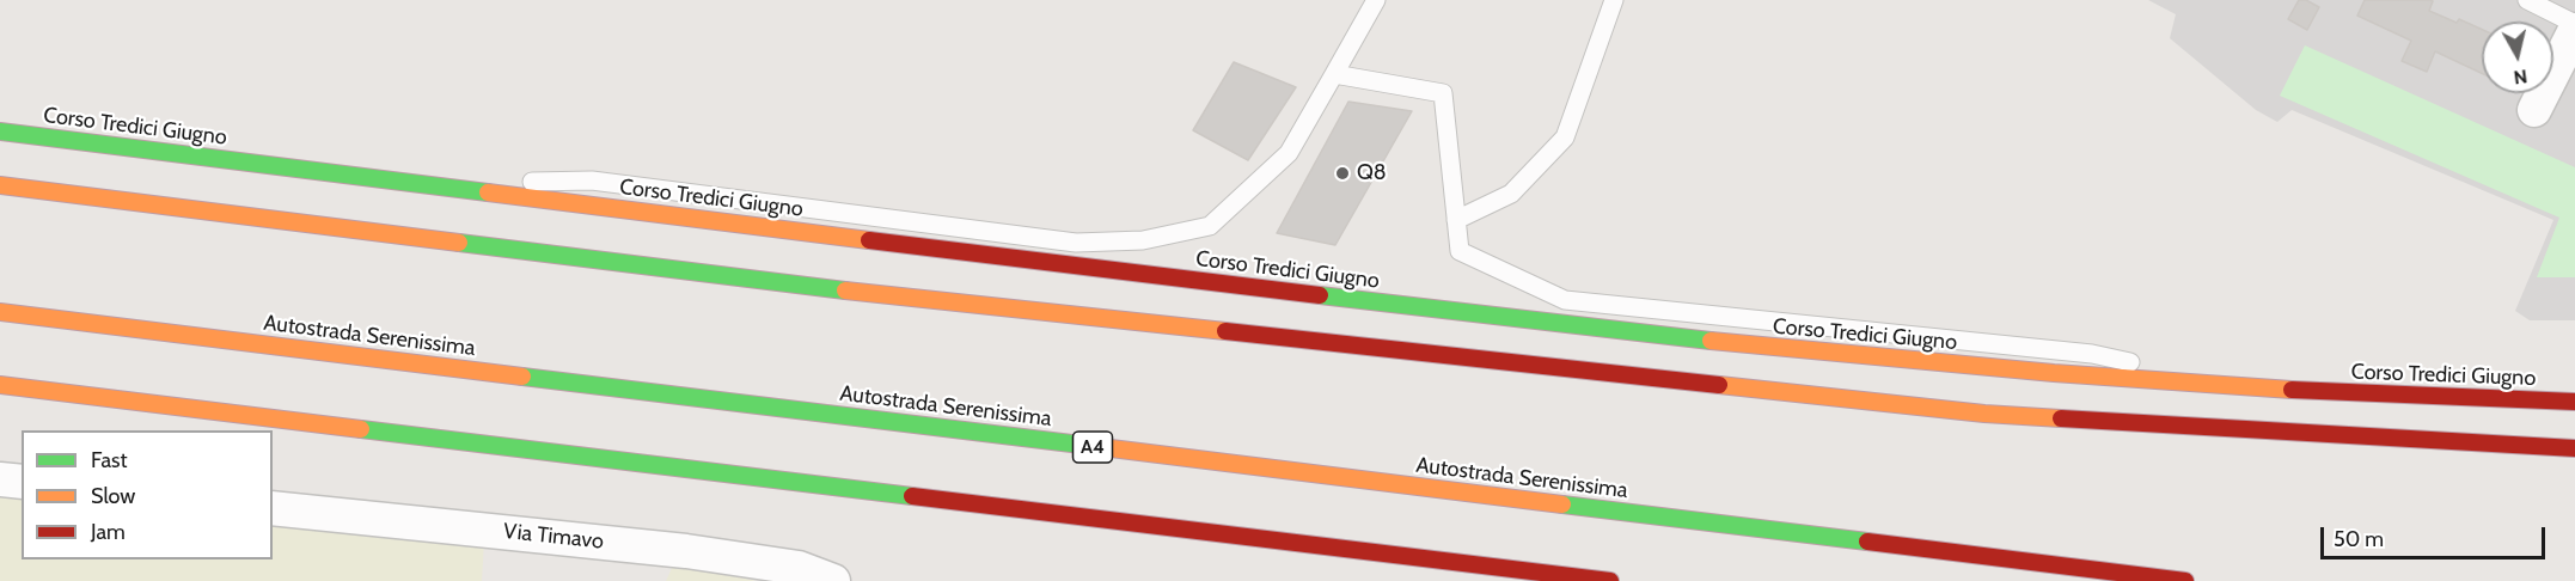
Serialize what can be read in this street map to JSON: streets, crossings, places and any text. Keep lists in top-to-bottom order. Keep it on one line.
{"streets":{"highway":["Corso Tredici Giugno","Autostrada Serenissima","A4"],"street":["Via Timavo"]},"places":["Q8"],"legend":["Fast","Slow","Jam"],"scale_bar":"50 m","north":"bottom"}
